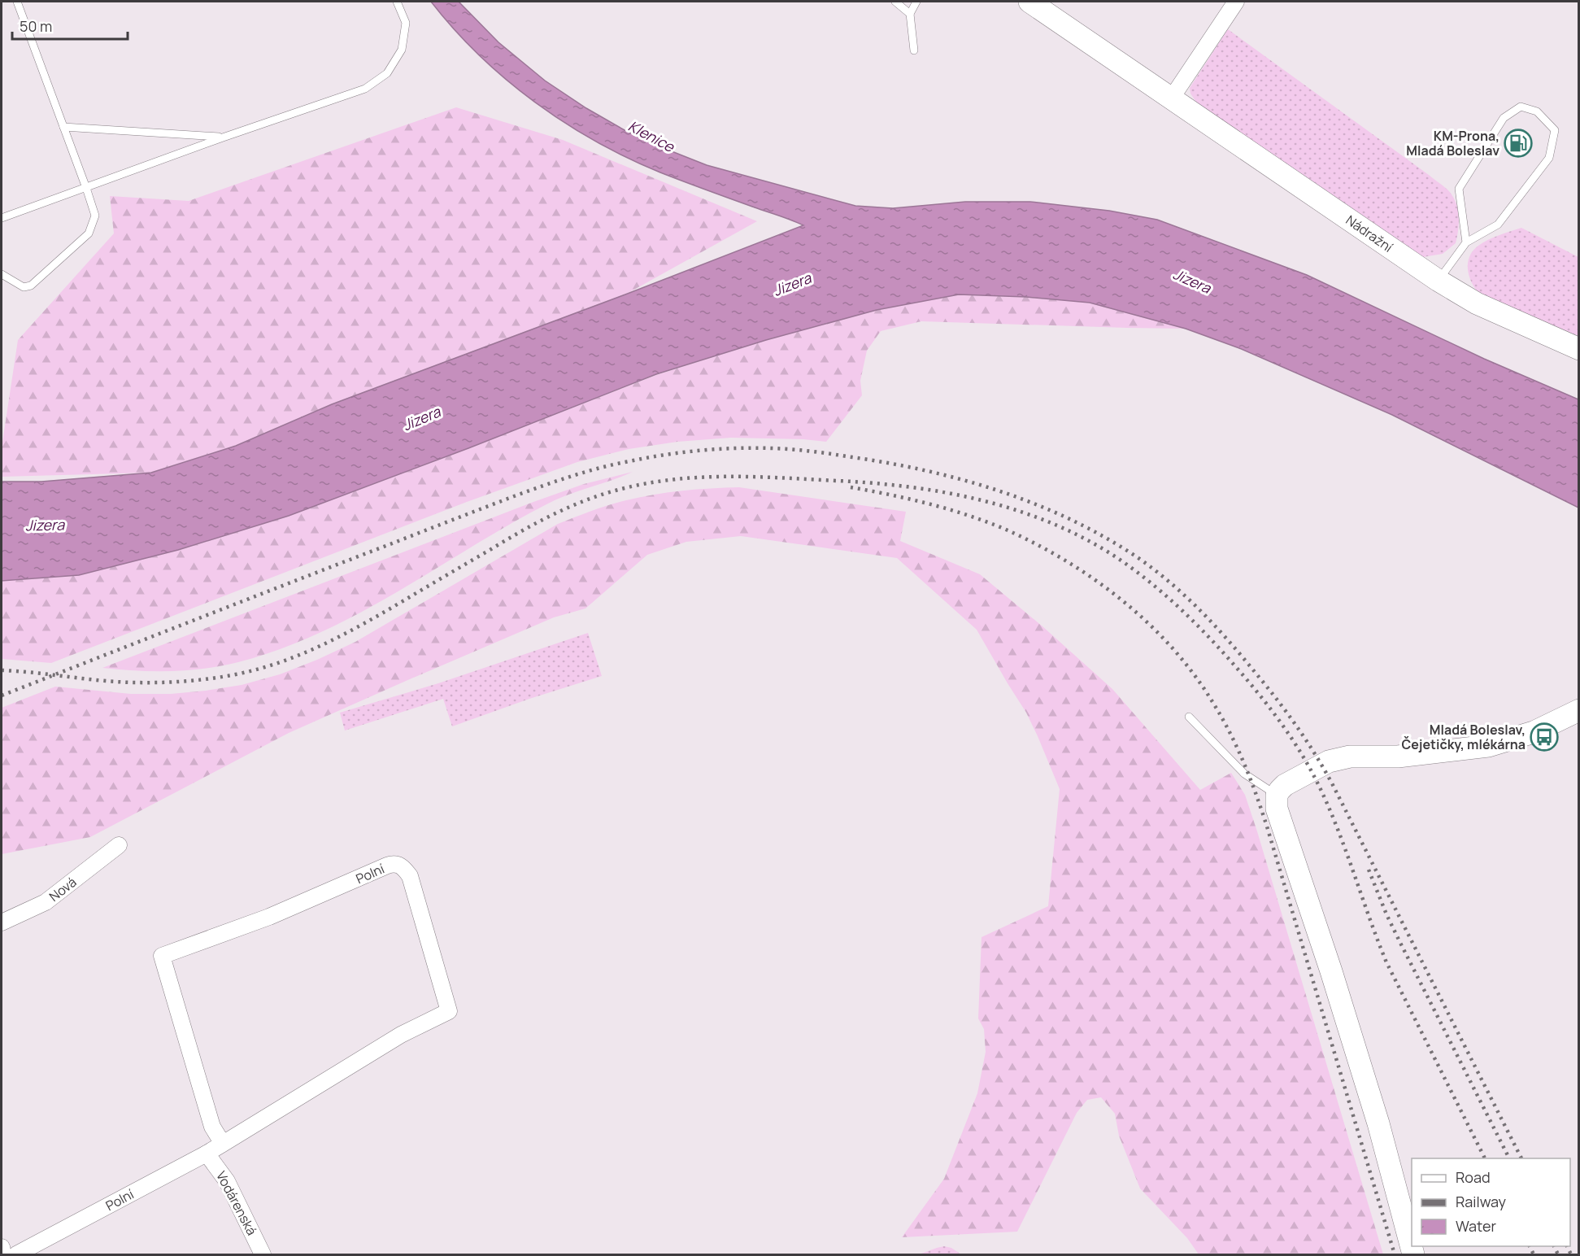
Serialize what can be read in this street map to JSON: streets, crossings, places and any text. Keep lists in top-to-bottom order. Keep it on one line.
{"streets":{"street":["Nádražní","Polní","Nová","Vodárenská"]},"crossings":[["Polní","Vodárenská"]],"water":["Klenice","Jizera"],"places":{"fuel station":["KM-Prona, Mladá Boleslav"],"bus stop":["Mladá Boleslav, Čejetičky, mlékárna"]},"legend":["Road","Railway","Water"],"scale_bar":"50 m"}
